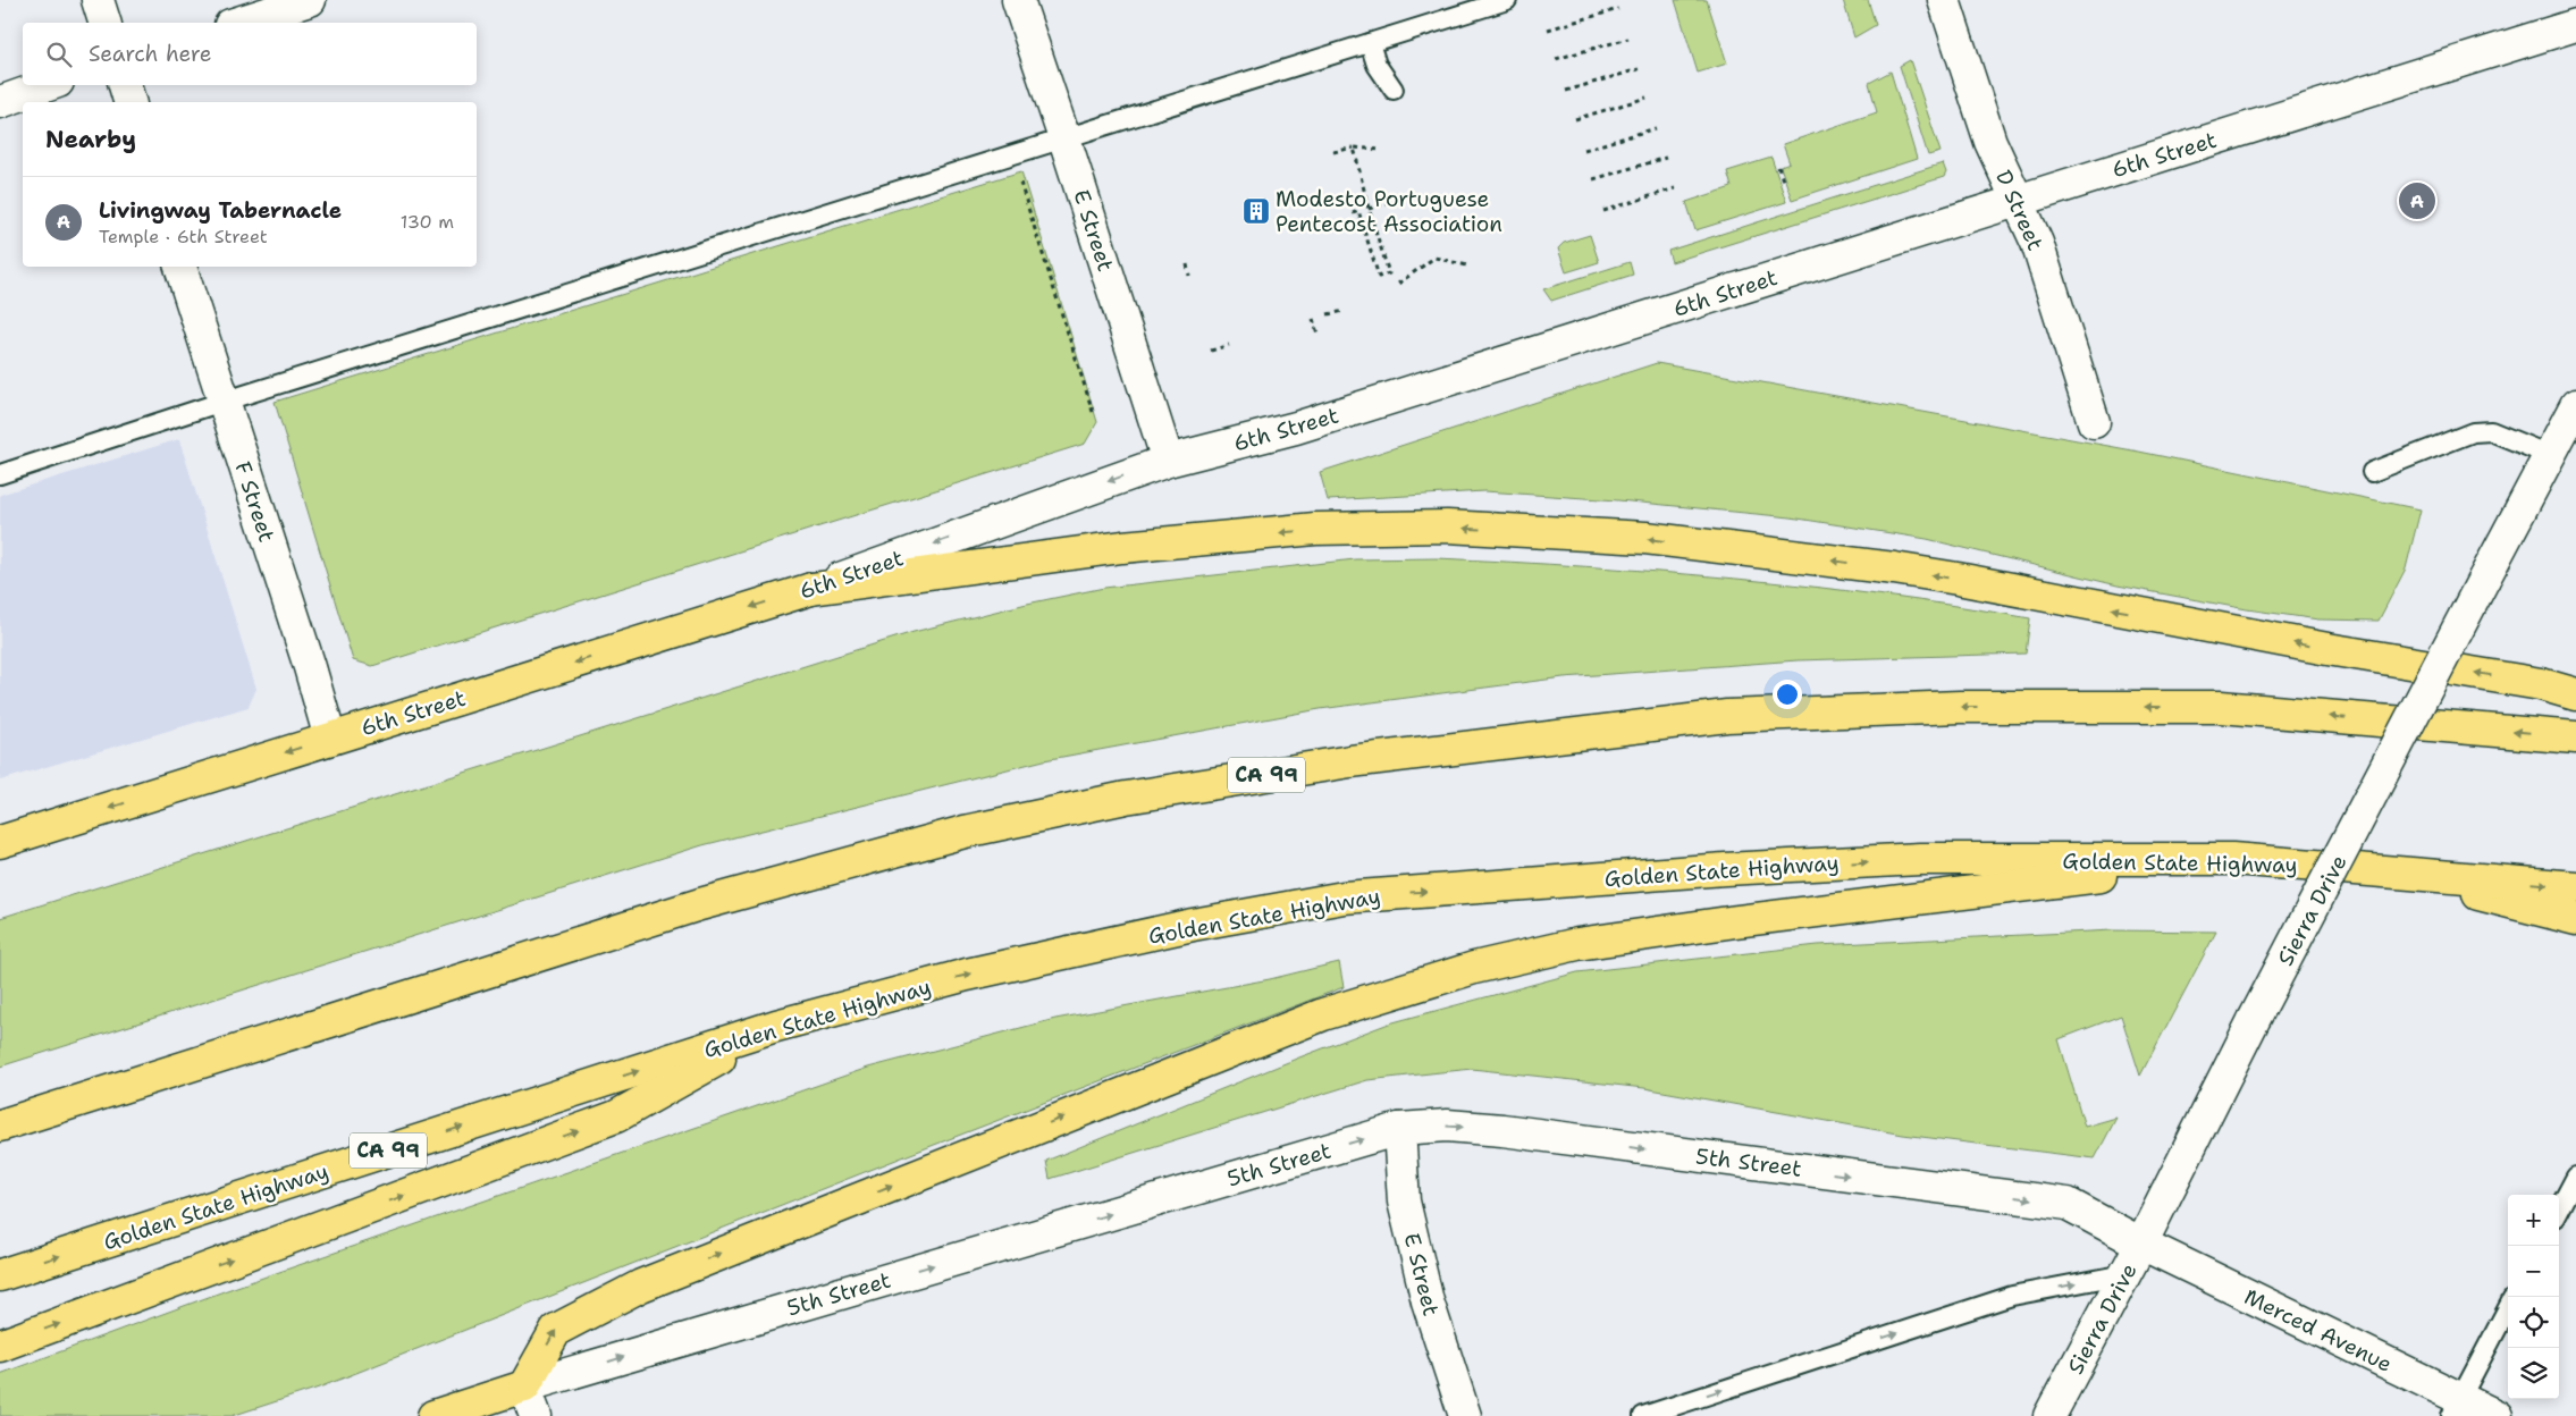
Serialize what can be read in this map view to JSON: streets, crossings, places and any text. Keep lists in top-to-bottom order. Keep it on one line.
{"streets":{"main road":["6th Street","CA 99","Golden State Highway","5th Street"],"street":["D Street","E Street","F Street","Sierra Drive","Merced Avenue"]},"crossings":[["6th Street","D Street"],["6th Street","E Street"],["6th Street","F Street"],["E Street","5th Street"],["Sierra Drive","5th Street"],["Sierra Drive","Merced Avenue"],["5th Street","Merced Avenue"]],"one_way":["6th Street","5th Street"],"places":{"building":["Modesto Portuguese Pentecost Association"]},"page":{"search":"Search here","heading":"Nearby","list":[{"mark":"A","name":"Livingway Tabernacle","note":"Temple · 6th Street","value":"130 m"}],"pins":"A","map_buttons":["+","−"]}}
